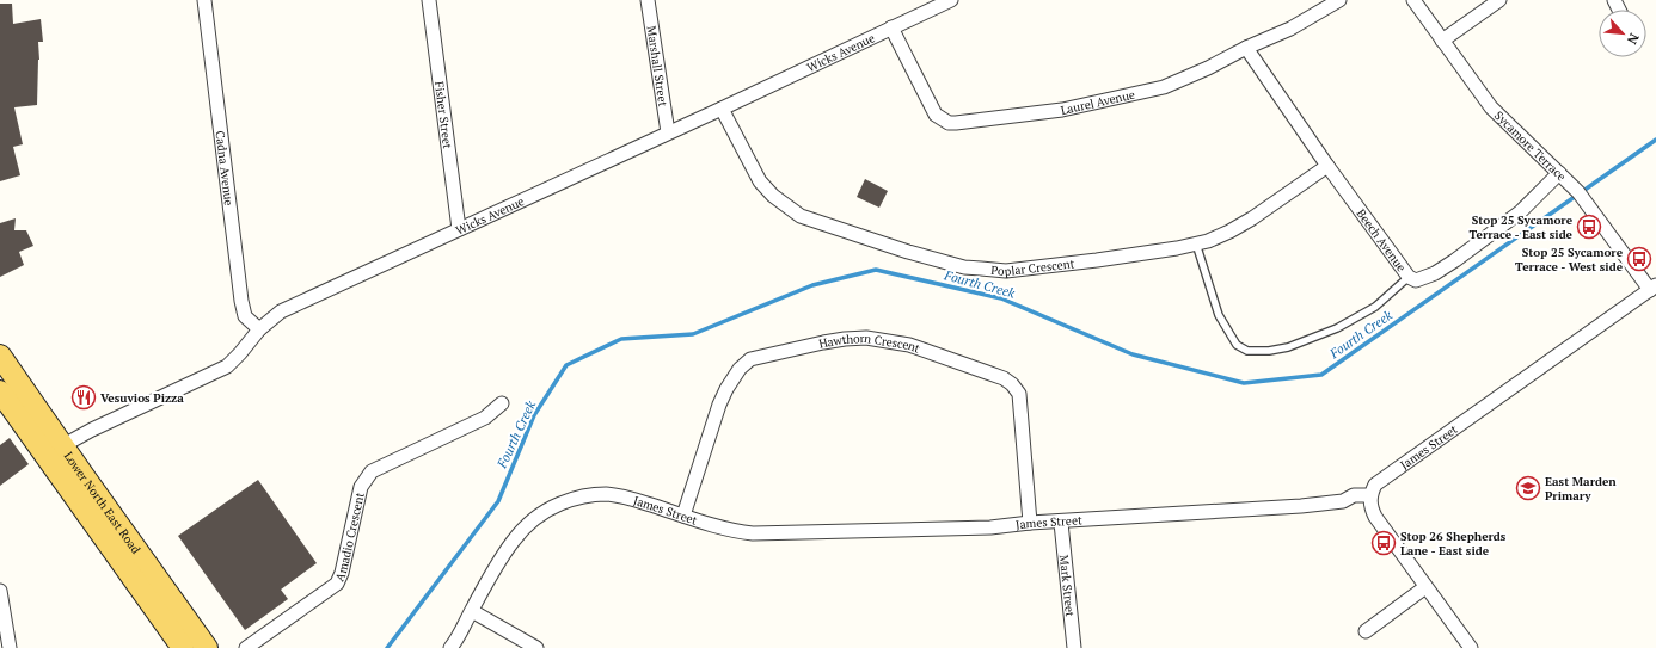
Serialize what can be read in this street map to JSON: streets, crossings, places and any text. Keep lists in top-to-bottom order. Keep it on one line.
{"streets":{"main road":["Lower North East Road"],"street":["Wicks Avenue","Marshall Street","Laurel Avenue","Fisher Street","Sycamore Terrace","Cadna Avenue","Beech Avenue","Poplar Crescent","Hawthorn Crescent","James Street","Amadio Crescent","Mark Street"]},"crossings":[["Wicks Avenue","Marshall Street"],["Wicks Avenue","Laurel Avenue"],["Wicks Avenue","Fisher Street"],["Wicks Avenue","Cadna Avenue"],["Wicks Avenue","Poplar Crescent"],["Wicks Avenue","Lower North East Road"],["Laurel Avenue","Beech Avenue"],["Sycamore Terrace","Beech Avenue"],["Sycamore Terrace","James Street"],["Beech Avenue","Poplar Crescent"],["Hawthorn Crescent","James Street"],["James Street","Mark Street"]],"water":["Fourth Creek"],"places":{"bus stop":["Stop 25 Sycamore Terrace - East side","Stop 25 Sycamore Terrace - West side","Stop 26 Shepherds Lane - East side"],"restaurant":["Vesuvios Pizza"],"school or university":["East Marden Primary"]},"north":"bottom right"}
